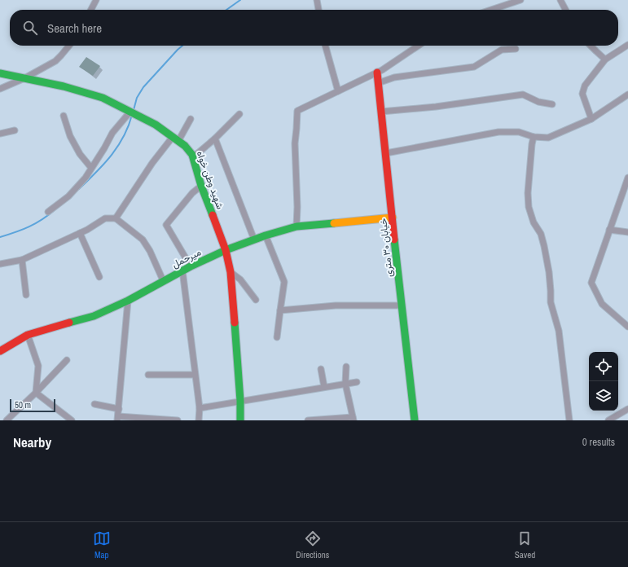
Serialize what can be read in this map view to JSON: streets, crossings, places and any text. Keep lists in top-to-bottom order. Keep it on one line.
{"streets":{"street":["شهید وطن خواه","خیابان ۳۰ متری","میرحمل"]},"crossings":[["شهید وطن خواه","میرحمل"],["خیابان ۳۰ متری","میرحمل"]],"scale_bar":"50 m","page":{"search":"Search here","scale":"50 m","heading":["Nearby","0 results"],"nav":["Map","Directions","Saved"]}}
